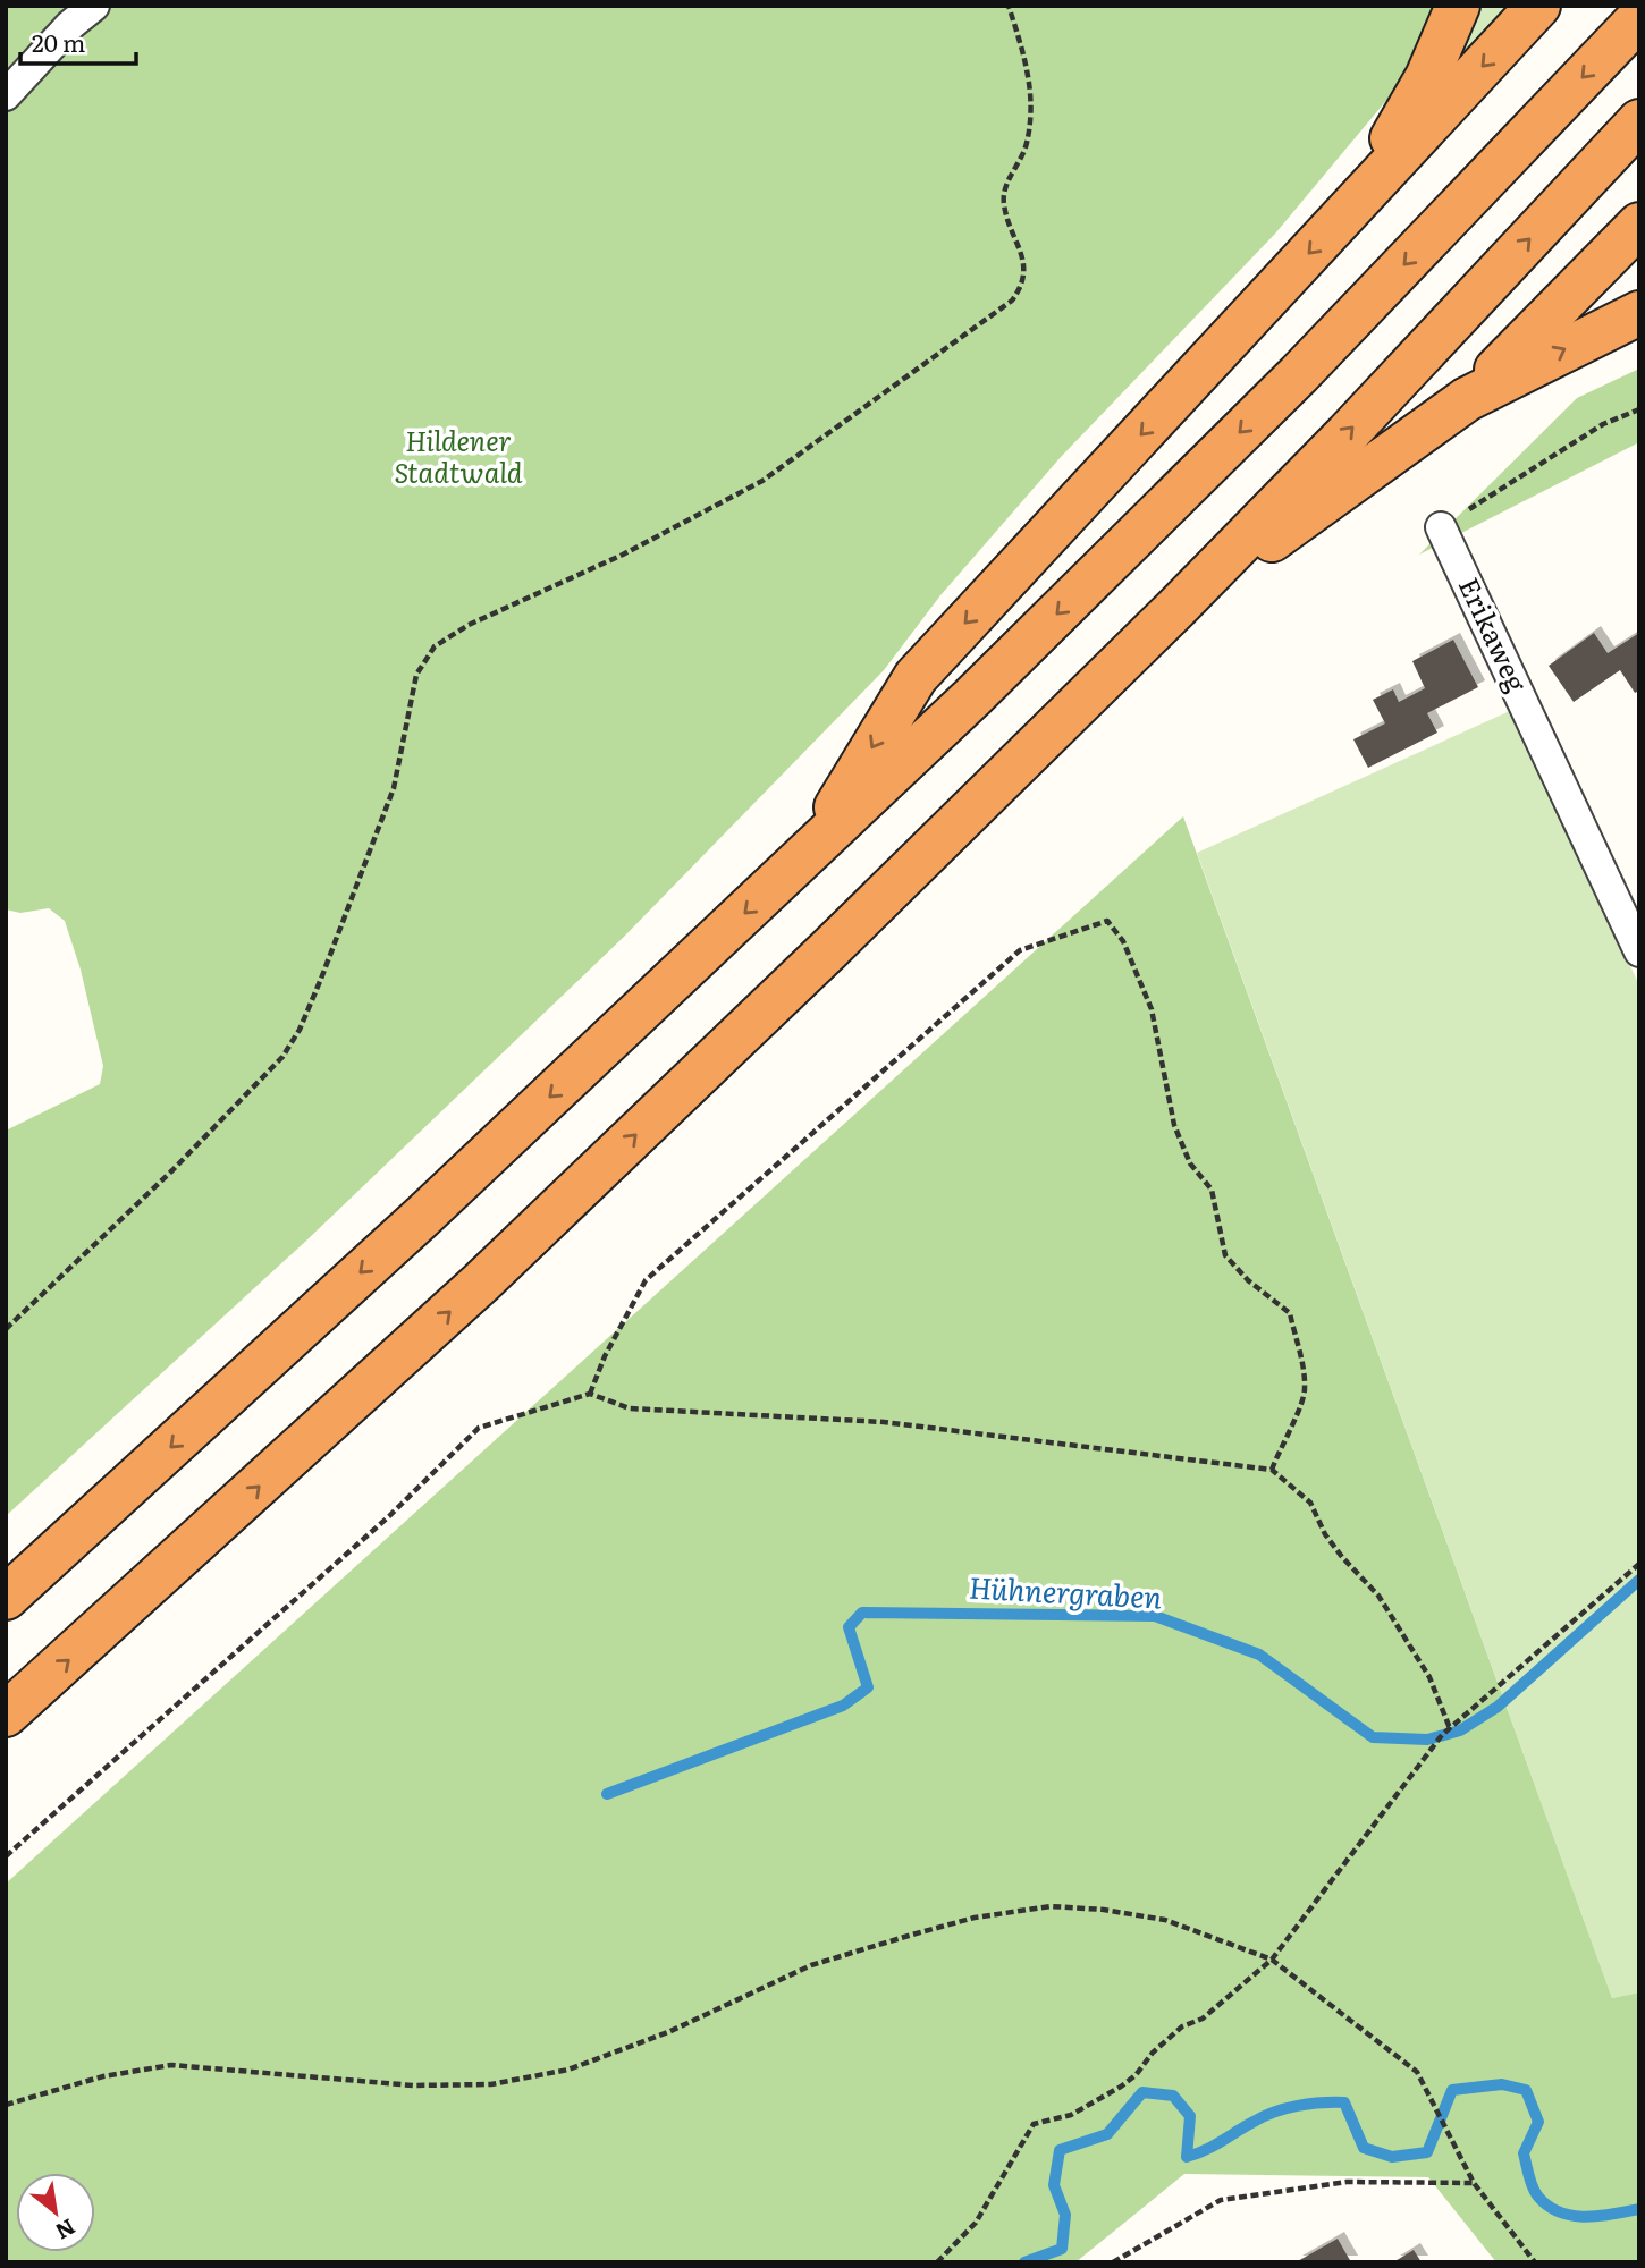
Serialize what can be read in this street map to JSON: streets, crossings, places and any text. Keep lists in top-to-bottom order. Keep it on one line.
{"streets":{"street":["Erikaweg"]},"water":["Hühnergraben"],"parks":["Hildener Stadtwald"],"scale_bar":"20 m","north":"bottom right"}
